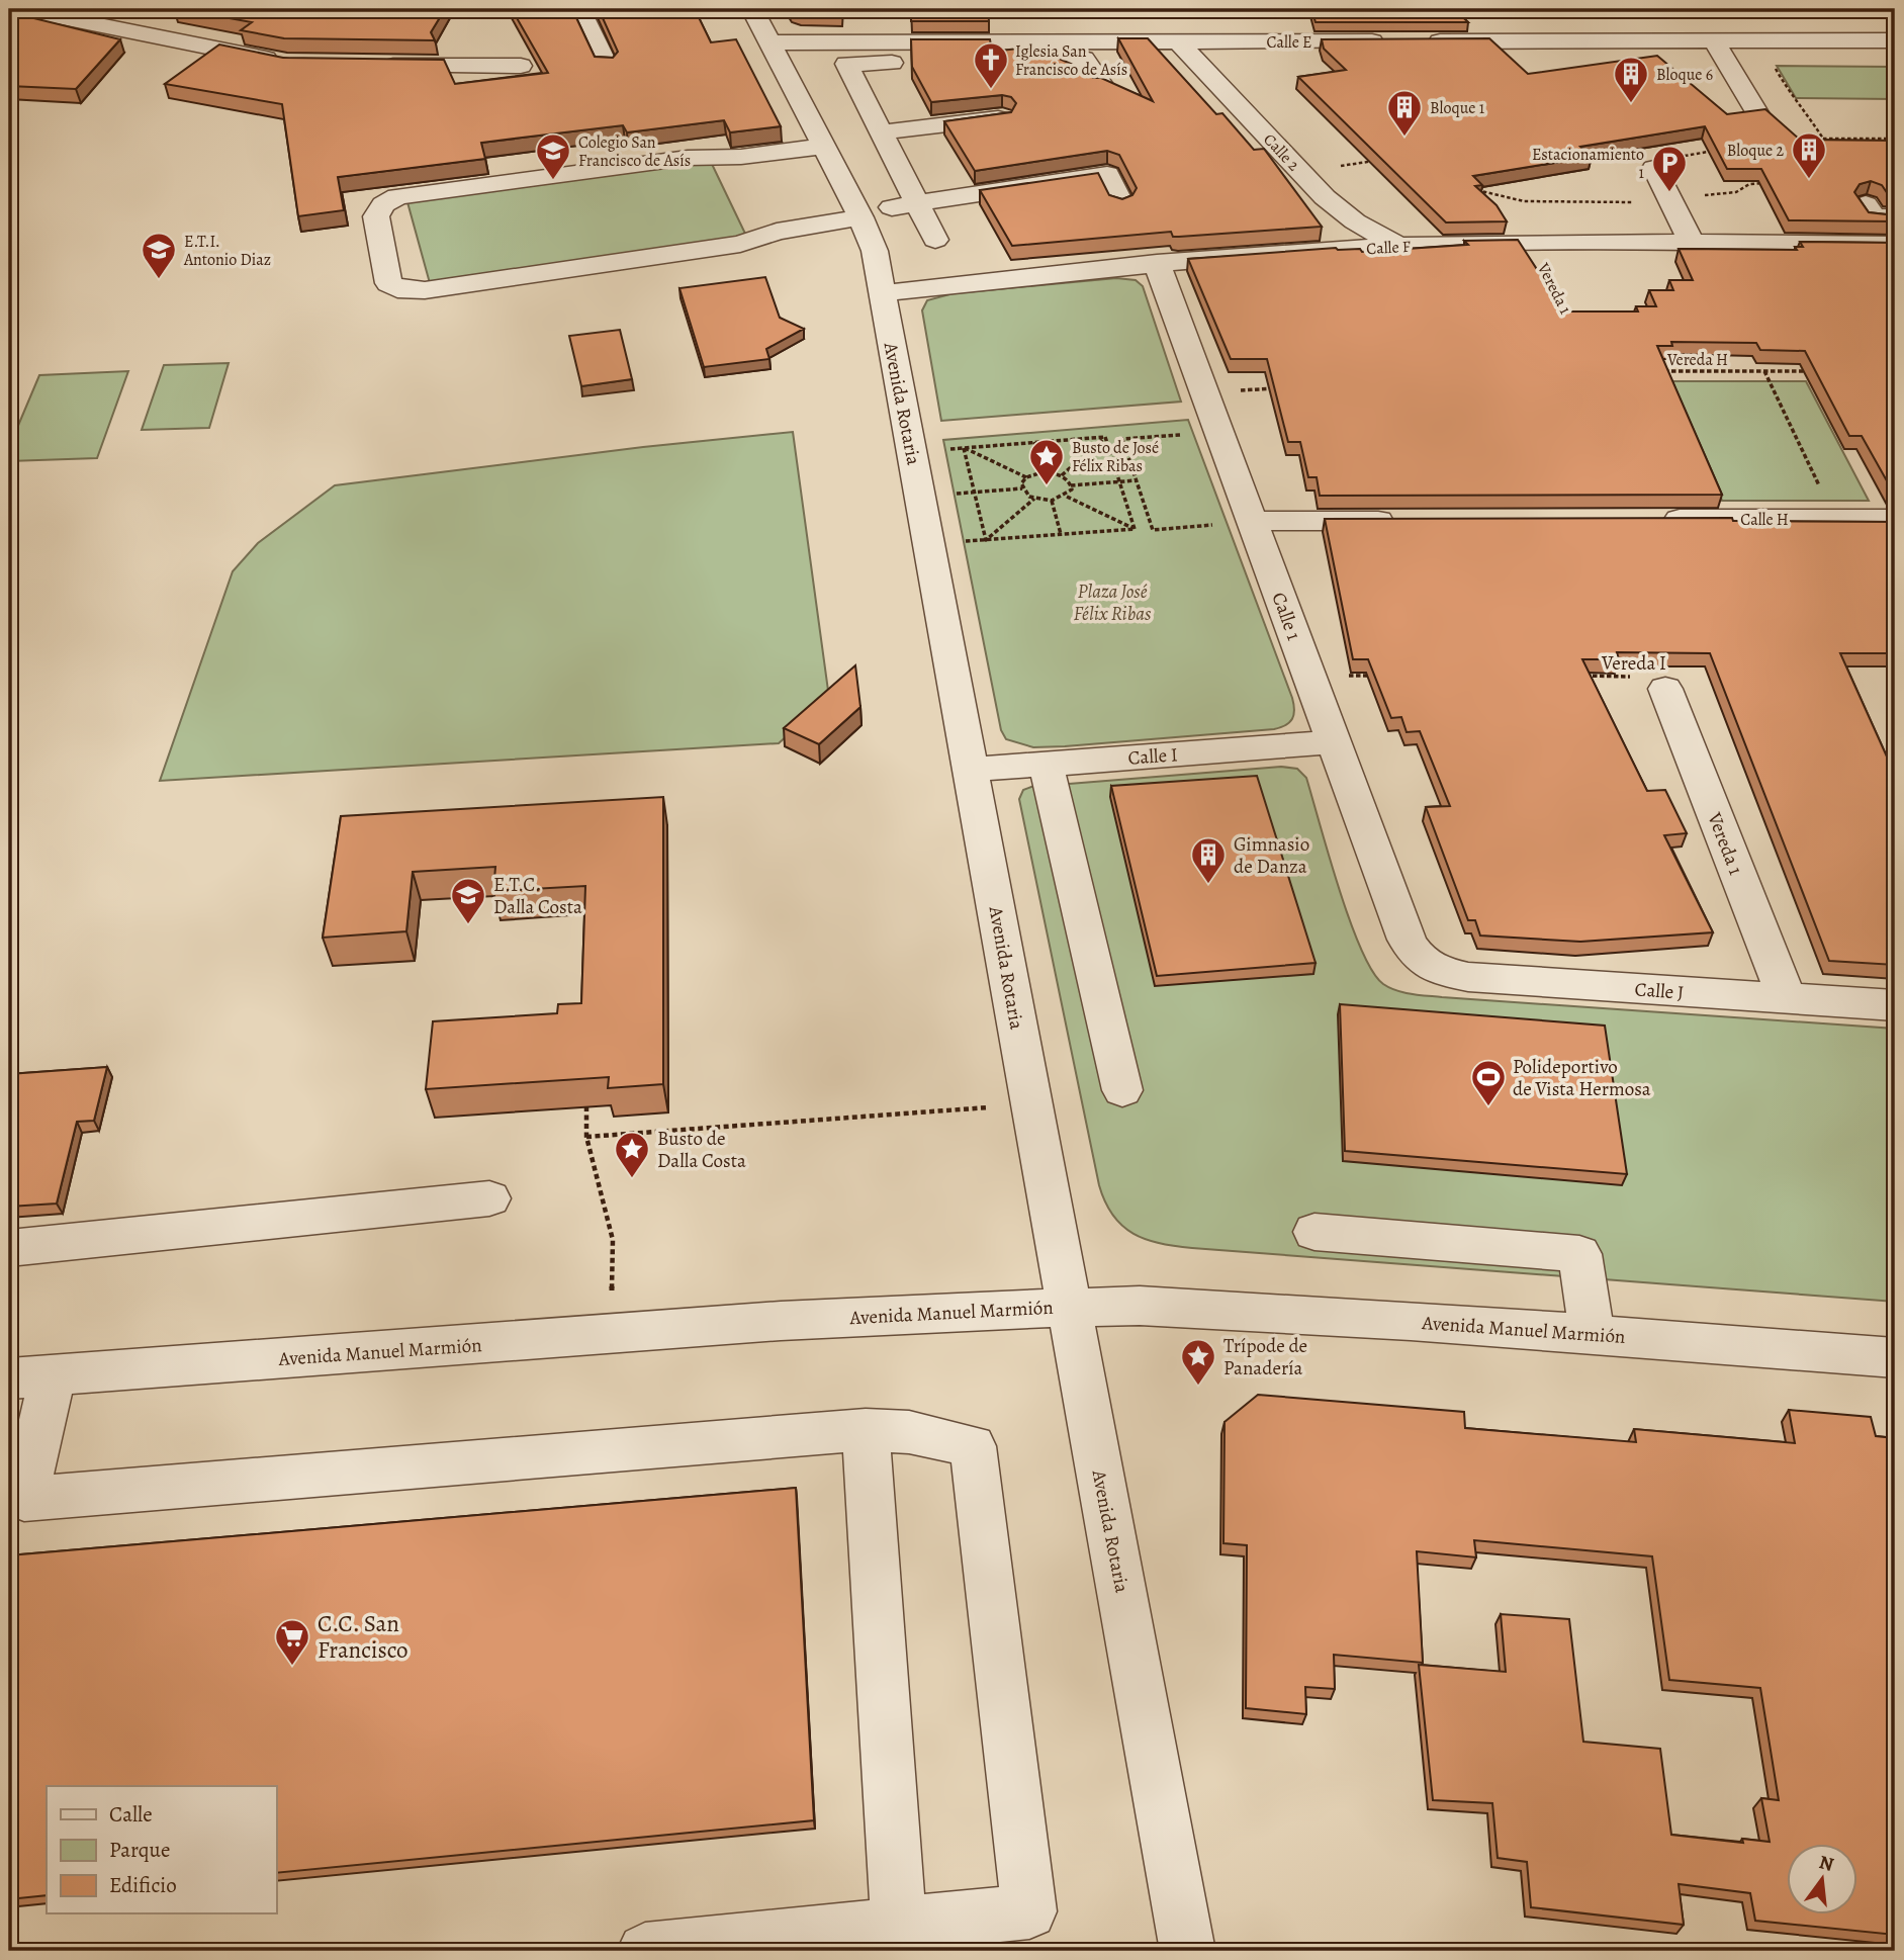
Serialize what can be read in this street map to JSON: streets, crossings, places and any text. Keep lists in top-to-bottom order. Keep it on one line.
{"streets":{"street":["Calle E","Calle 2","Calle F","Vereda 1","Avenida Rotaria","Calle H","Calle 1","Calle I","Calle J","Avenida Manuel Marmión"],"path":["Vereda H","Vereda I"]},"crossings":[["Calle E","Calle 2"],["Calle E","Avenida Rotaria"],["Calle 2","Calle F"],["Calle F","Vereda 1"],["Calle F","Avenida Rotaria"],["Calle F","Calle 1"],["Vereda 1","Calle J"],["Avenida Rotaria","Calle I"],["Avenida Rotaria","Avenida Manuel Marmión"],["Calle 1","Calle I"],["Calle 1","Calle J"]],"parks":["Plaza José Félix Ribas"],"places":{"church":["Iglesia San Francisco de Asís"],"building":["Bloque 6","Bloque 1","Bloque 2","Gimnasio de Danza"],"school or university":["Colegio San Francisco de Asís","E.T.I. Antonio Diaz","E.T.C. Dalla Costa"],"parking":["Estacionamiento 1"],"place":["Busto de José Félix Ribas","Busto de Dalla Costa","Trípode de Panadería"],"sports":["Polideportivo de Vista Hermosa"],"supermarket":["C.C. San Francisco"]},"legend":["Calle","Parque","Edificio"],"north":"top"}
